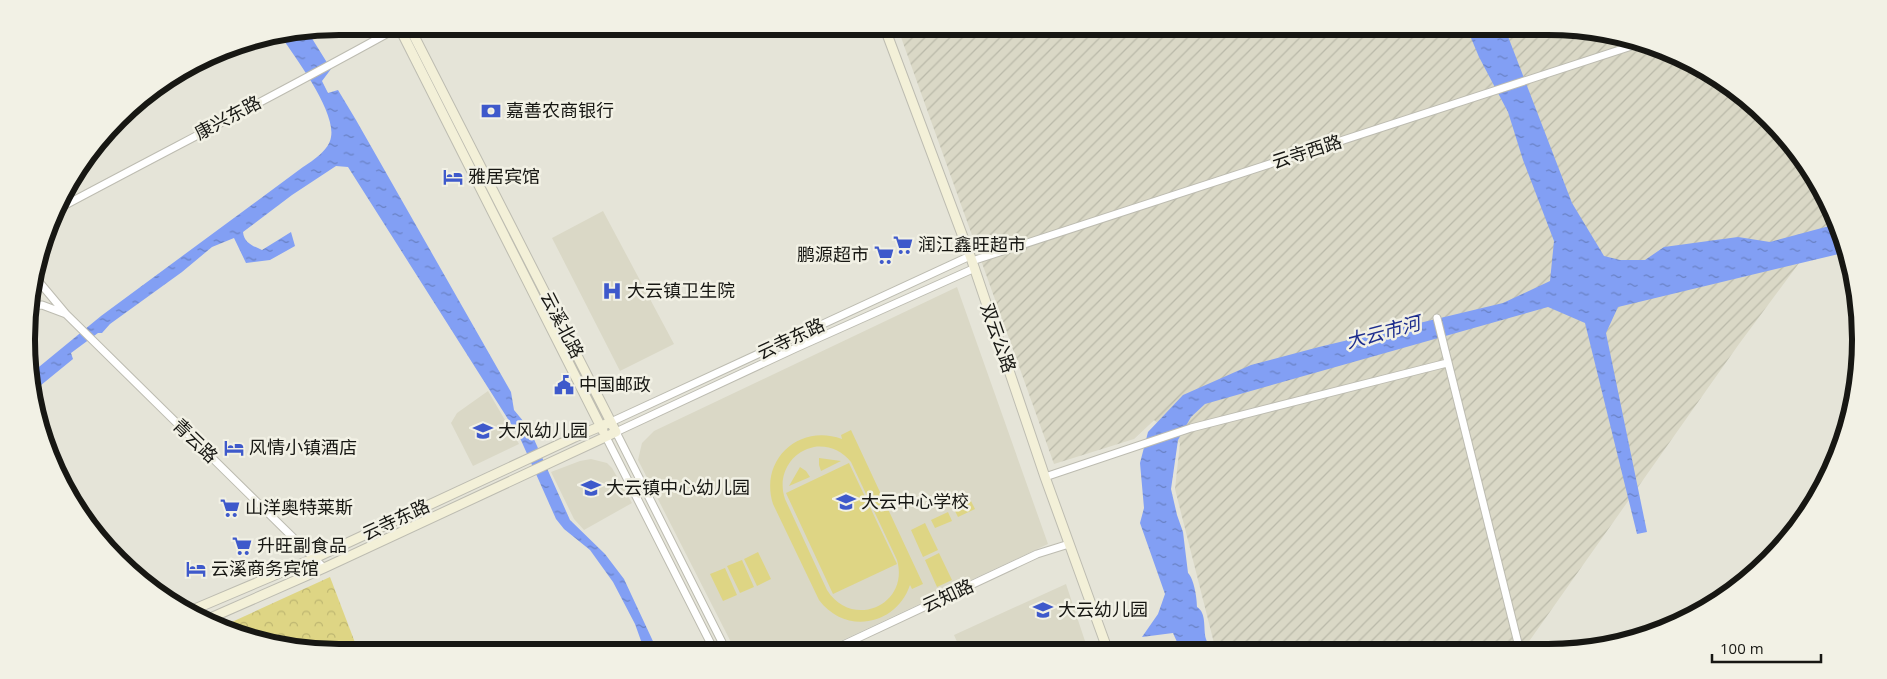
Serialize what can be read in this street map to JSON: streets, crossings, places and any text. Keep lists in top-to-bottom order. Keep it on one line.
{"streets":{"street":["康兴东路","云寺西路","云溪北路","双云公路","云寺东路","青云路","云知路"]},"crossings":[["云寺西路","双云公路"],["云寺西路","云寺东路"],["云溪北路","云寺东路"],["双云公路","云寺东路"],["双云公路","云知路"],["云寺东路","青云路"]],"water":["大云市河"],"places":{"bank":["嘉善农商银行"],"hotel":["雅居宾馆","风情小镇酒店","云溪商务宾馆"],"supermarket":["润江鑫旺超市","鹏源超市","山洋奥特莱斯","升旺副食品"],"hospital":["大云镇卫生院"],"public building":["中国邮政"],"school or university":["大风幼儿园","大云镇中心幼儿园","大云中心学校","大云幼儿园"]},"scale_bar":"100 m"}
